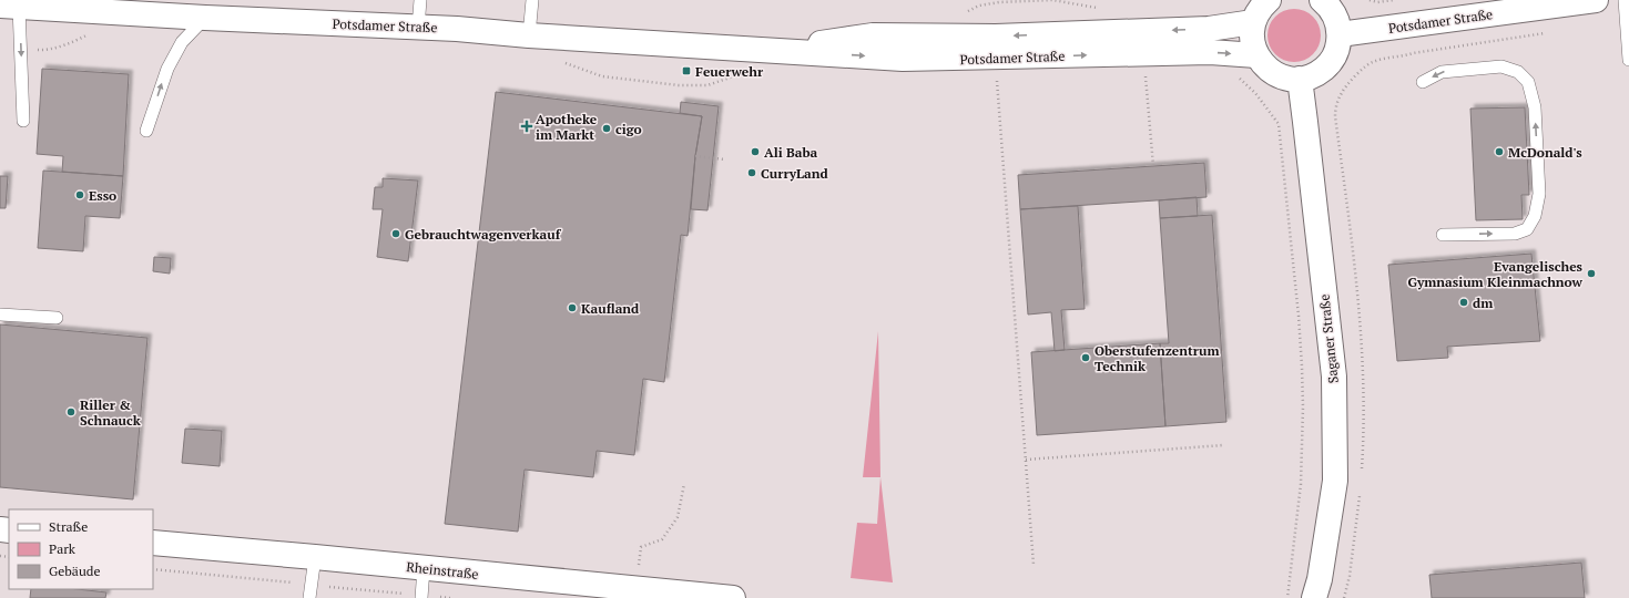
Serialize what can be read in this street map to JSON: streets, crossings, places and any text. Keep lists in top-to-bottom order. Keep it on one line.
{"streets":{"street":["Potsdamer Straße","Saganer Straße","Rheinstraße"]},"places":{"transit":["Feuerwehr"],"health":["Apotheke im Markt"],"other":["cigo","Ali Baba","McDonald's","CurryLand","Esso","Gebrauchtwagenverkauf","Evangelisches Gymnasium Kleinmachnow","dm","Kaufland","Oberstufenzentrum Technik","Riller & Schnauck"]},"legend":["Straße","Park","Gebäude"]}
